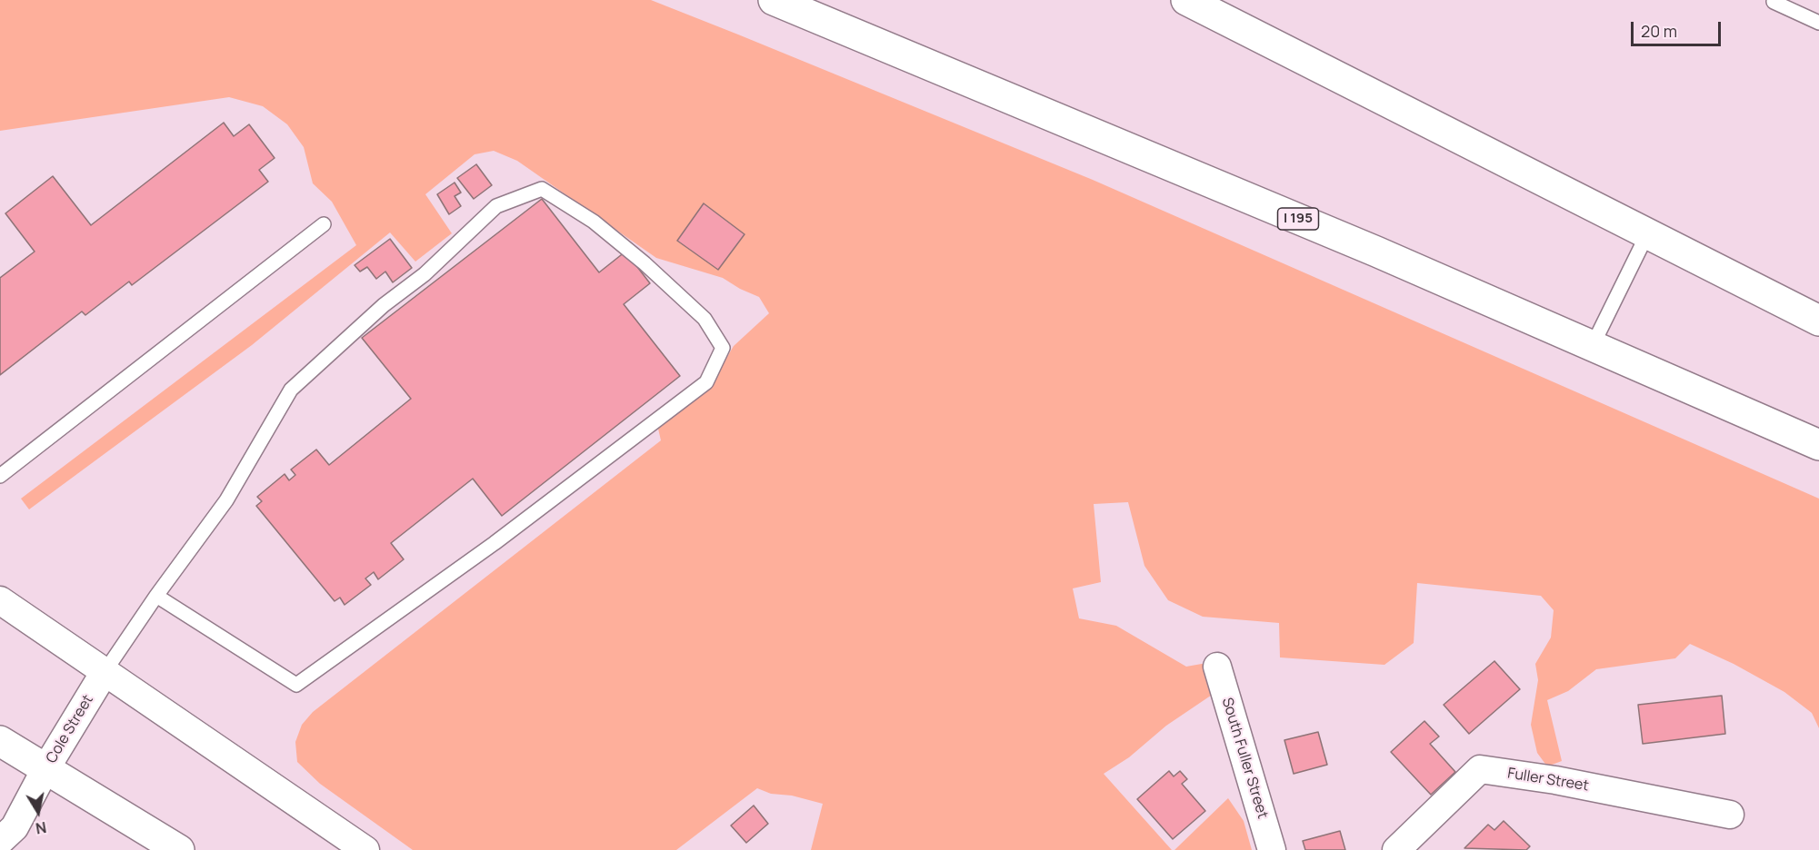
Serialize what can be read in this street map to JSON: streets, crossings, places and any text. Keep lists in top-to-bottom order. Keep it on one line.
{"streets":{"main road":["I 195"],"street":["Cole Street","South Fuller Street","Fuller Street"]},"scale_bar":"20 m","north":"bottom"}
